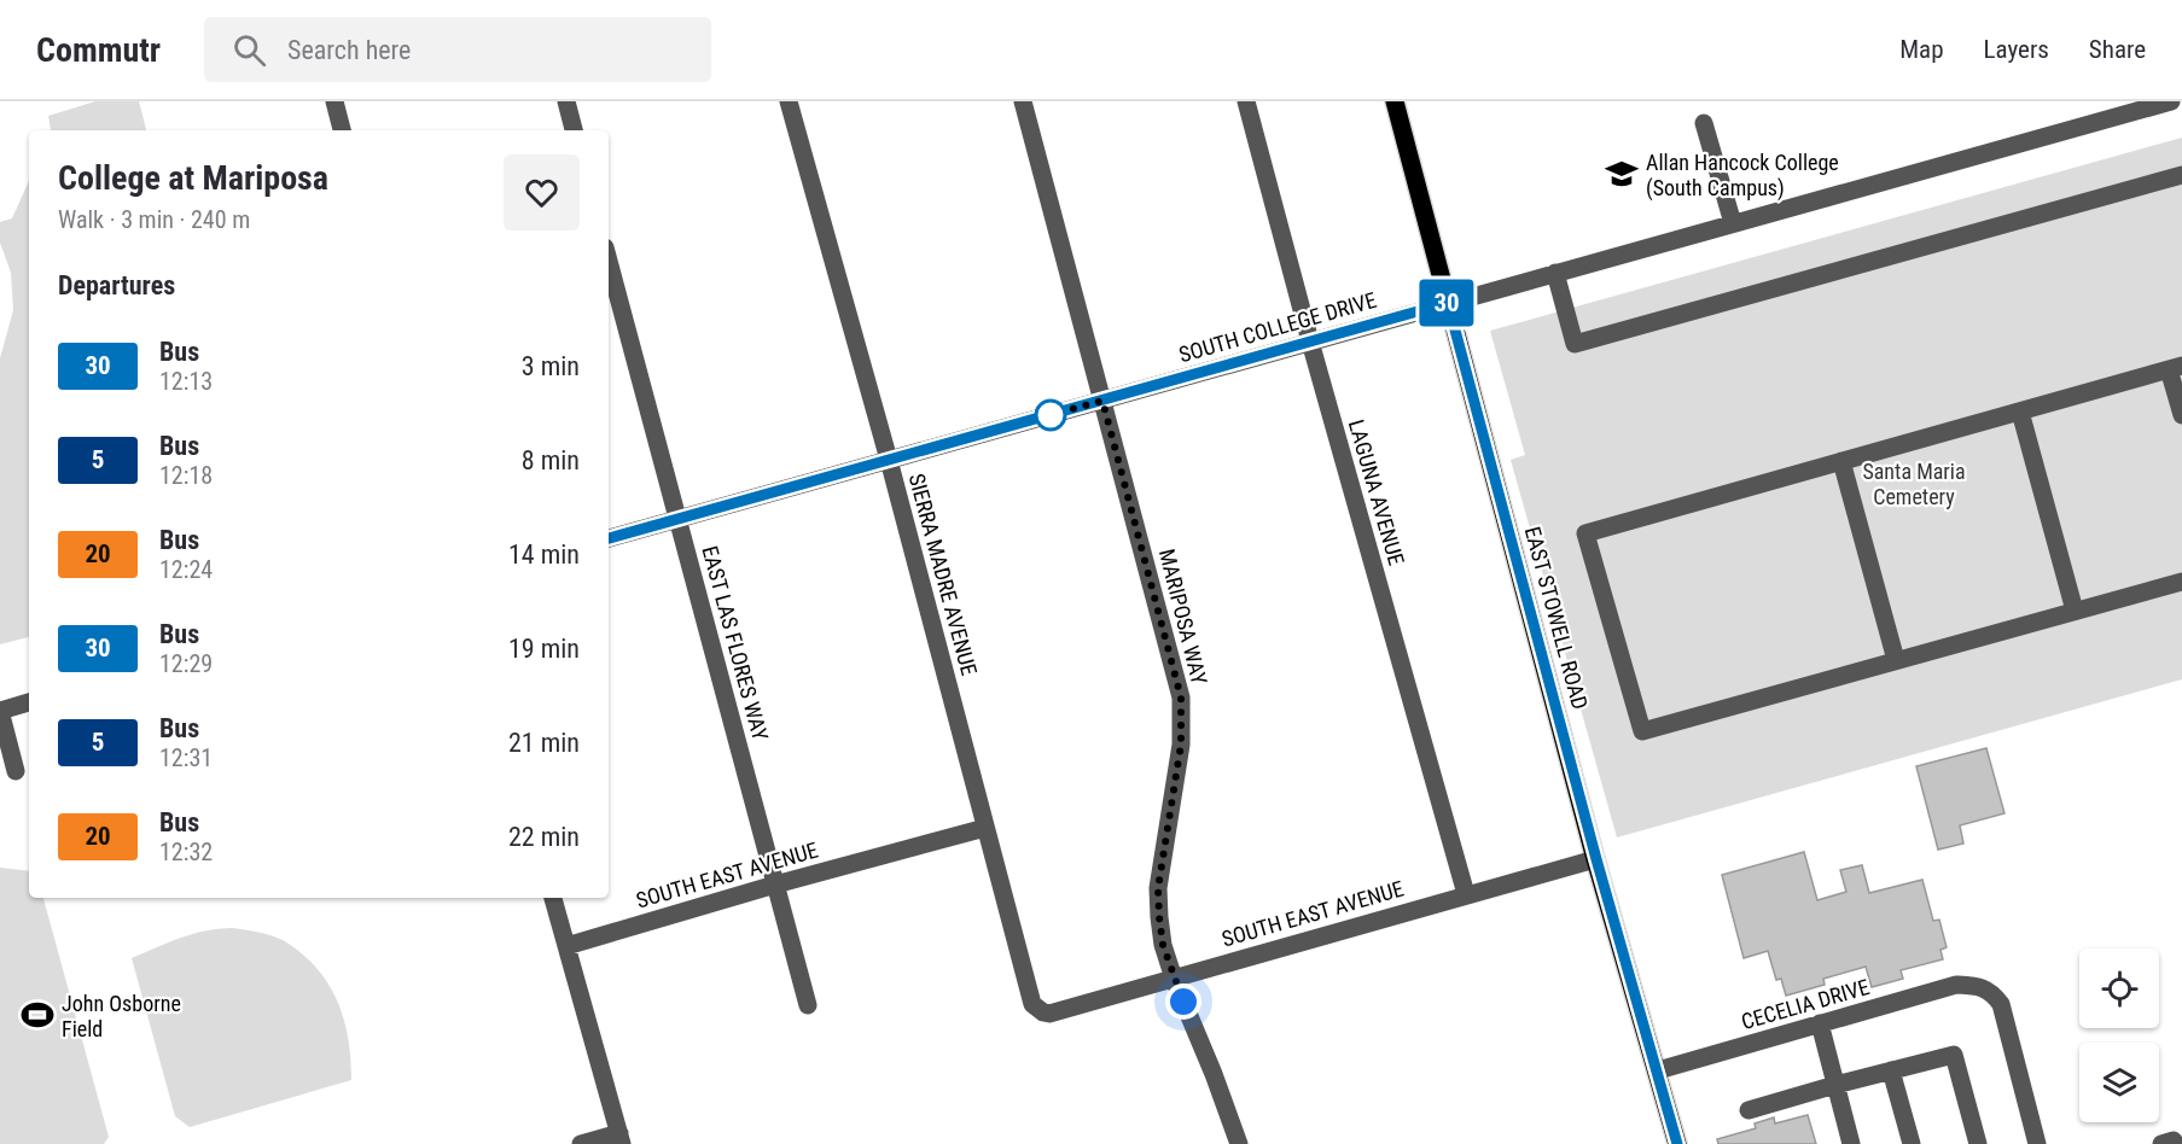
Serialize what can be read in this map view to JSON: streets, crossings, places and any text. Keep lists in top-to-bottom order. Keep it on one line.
{"streets":{"main road":["EAST STOWELL ROAD"],"street":["SOUTH COLLEGE DRIVE","LAGUNA AVENUE","SIERRA MADRE AVENUE","MARIPOSA WAY","EAST LAS FLORES WAY","SOUTH EAST AVENUE","CECELIA DRIVE"]},"crossings":[["SOUTH COLLEGE DRIVE","LAGUNA AVENUE"],["SOUTH COLLEGE DRIVE","SIERRA MADRE AVENUE"],["SOUTH COLLEGE DRIVE","MARIPOSA WAY"],["SOUTH COLLEGE DRIVE","EAST STOWELL ROAD"],["SOUTH COLLEGE DRIVE","EAST LAS FLORES WAY"],["LAGUNA AVENUE","SOUTH EAST AVENUE"],["SIERRA MADRE AVENUE","SOUTH EAST AVENUE"],["MARIPOSA WAY","SOUTH EAST AVENUE"],["EAST STOWELL ROAD","SOUTH EAST AVENUE"],["EAST STOWELL ROAD","CECELIA DRIVE"],["EAST LAS FLORES WAY","SOUTH EAST AVENUE"]],"parks":["Santa Maria Cemetery"],"places":{"school or university":["Allan Hancock College (South Campus)"],"sports":["John Osborne Field"]},"lines":["bus line 30"],"page":{"header":"Commutr","search":"Search here","nav":["Map","Layers","Share"],"on_map":"30","heading":[["College at Mariposa","Walk · 3 min · 240 m"],"Departures"],"list":[{"mark":"30","name":"Bus","note":"12:13","value":"3 min"},{"mark":"5","name":"Bus","note":"12:18","value":"8 min"},{"mark":"20","name":"Bus","note":"12:24","value":"14 min"},{"mark":"30","name":"Bus","note":"12:29","value":"19 min"},{"mark":"5","name":"Bus","note":"12:31","value":"21 min"},{"mark":"20","name":"Bus","note":"12:32","value":"22 min"}]}}
